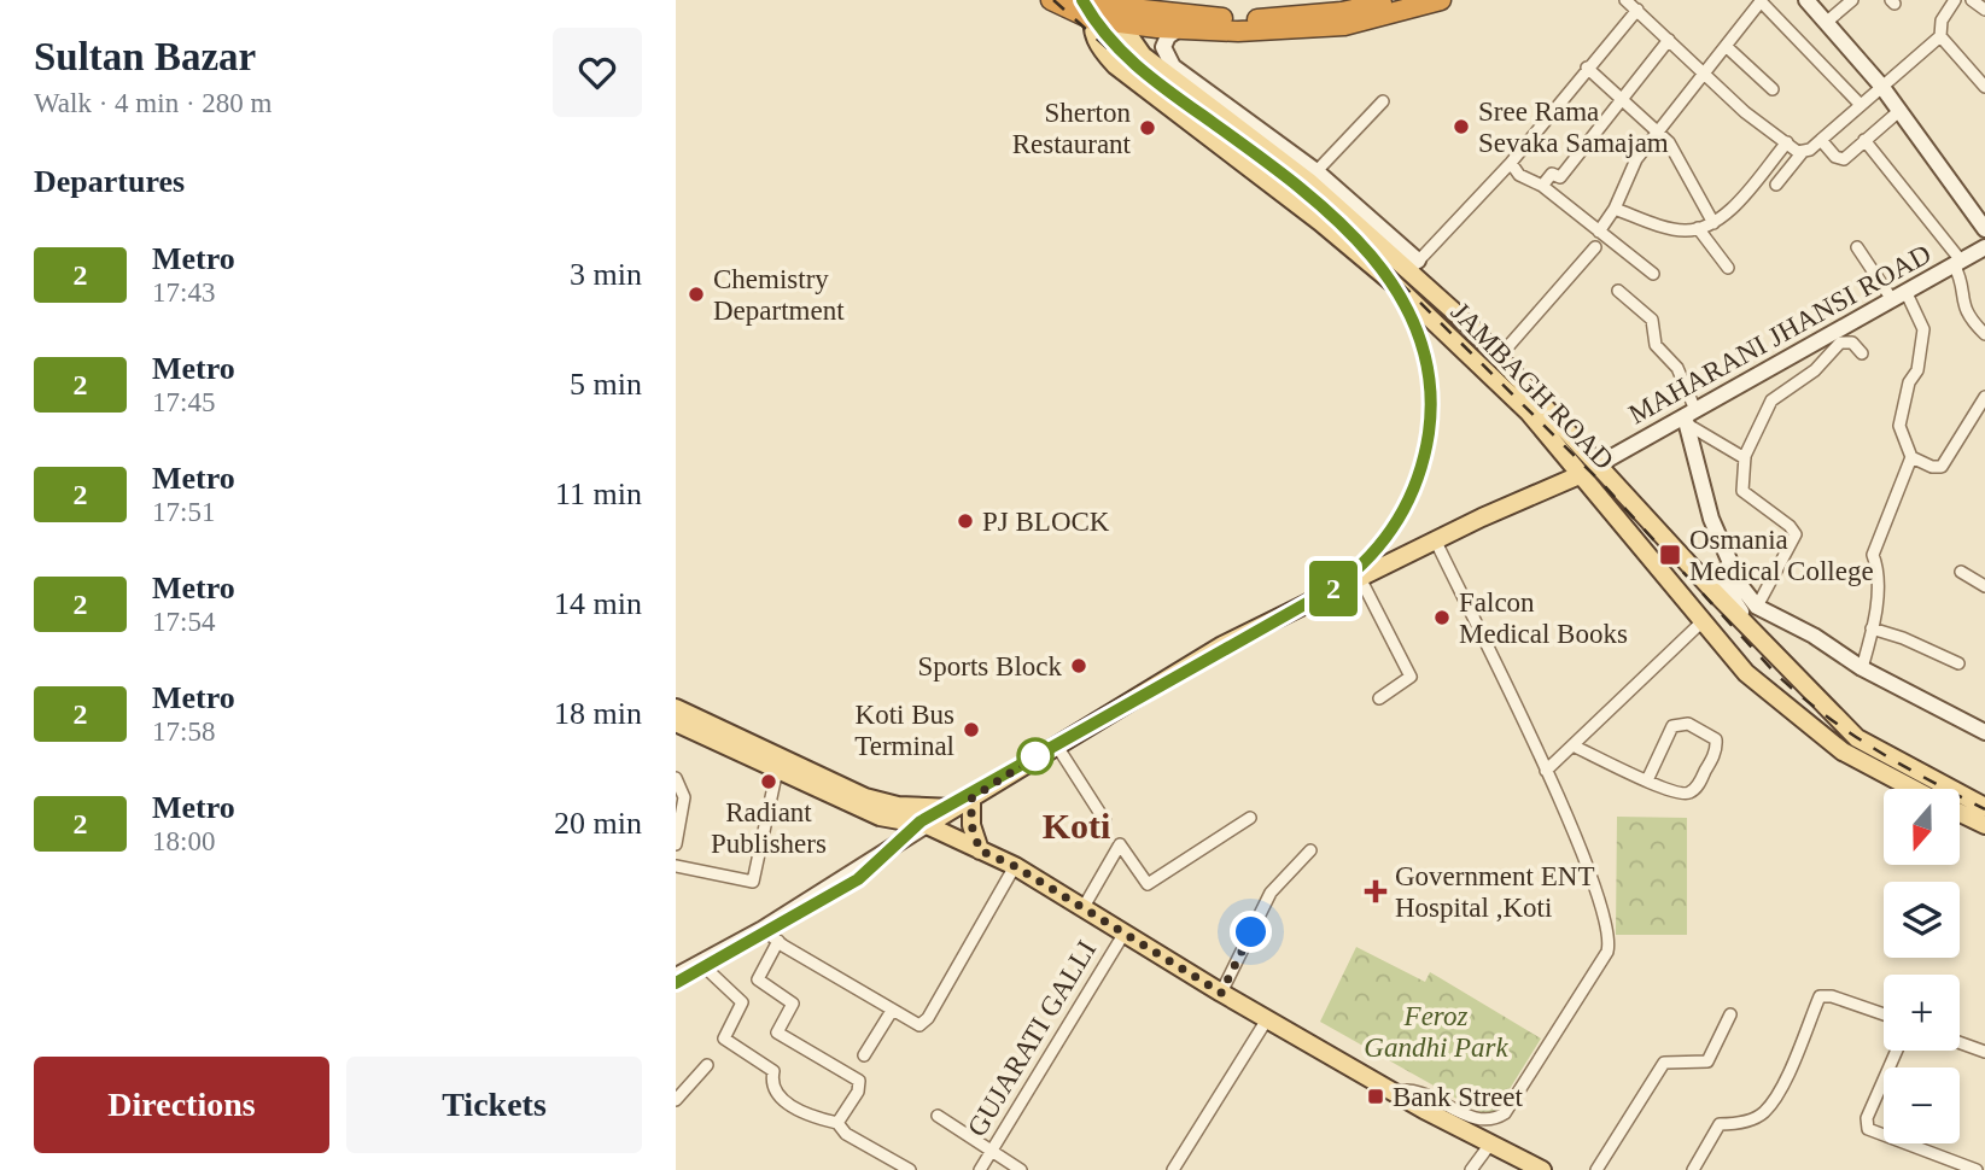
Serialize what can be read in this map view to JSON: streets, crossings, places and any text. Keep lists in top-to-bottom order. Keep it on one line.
{"streets":{"main road":["JAMBAGH ROAD"],"street":["MAHARANI JHANSI ROAD","GUJARATI GALLI"]},"crossings":[["MAHARANI JHANSI ROAD","JAMBAGH ROAD"]],"districts":["Koti"],"parks":["Feroz Gandhi Park"],"places":{"other":["Sree Rama Sevaka Samajam","Sherton Restaurant","Chemistry Department","PJ BLOCK","Falcon Medical Books","Sports Block","Koti Bus Terminal","Radiant Publishers"],"transit":["Osmania Medical College","Bank Street"],"health":["Government ENT Hospital ,Koti"]},"lines":["metro line 2"],"north":"bottom","page":{"heading":[["Sultan Bazar","Walk · 4 min · 280 m"],"Departures"],"on_map":"2","list":[{"mark":"2","name":"Metro","note":"17:43","value":"3 min"},{"mark":"2","name":"Metro","note":"17:45","value":"5 min"},{"mark":"2","name":"Metro","note":"17:51","value":"11 min"},{"mark":"2","name":"Metro","note":"17:54","value":"14 min"},{"mark":"2","name":"Metro","note":"17:58","value":"18 min"},{"mark":"2","name":"Metro","note":"18:00","value":"20 min"}],"map_buttons":["+","−"],"buttons":["Directions","Tickets"]}}
